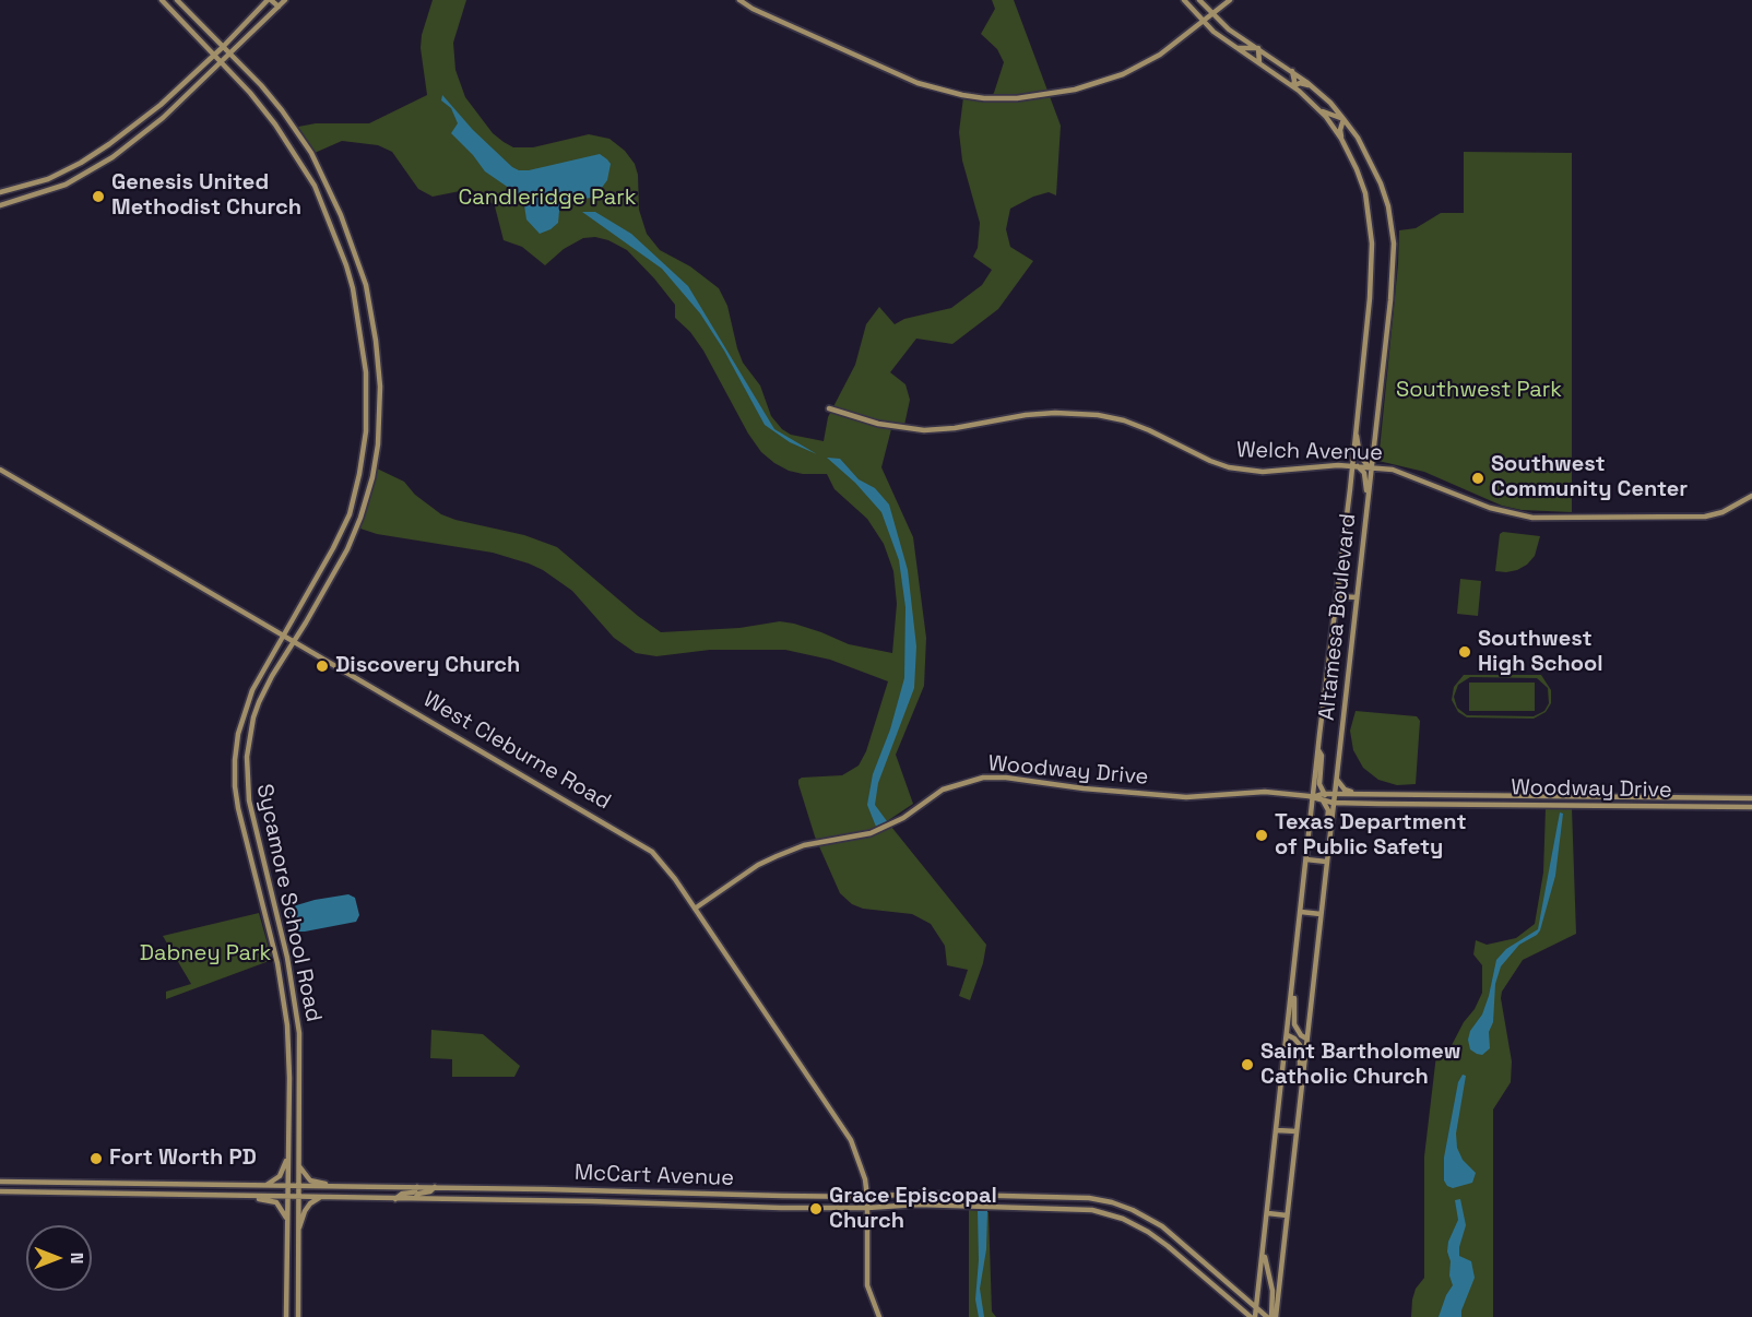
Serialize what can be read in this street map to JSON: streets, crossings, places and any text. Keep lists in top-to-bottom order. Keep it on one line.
{"streets":{"main road":["Welch Avenue","Altamesa Boulevard","West Cleburne Road","Woodway Drive","Sycamore School Road","McCart Avenue"]},"crossings":[["Welch Avenue","Altamesa Boulevard"],["Altamesa Boulevard","Woodway Drive"],["Altamesa Boulevard","McCart Avenue"],["West Cleburne Road","Woodway Drive"],["West Cleburne Road","Sycamore School Road"],["West Cleburne Road","McCart Avenue"],["Sycamore School Road","McCart Avenue"]],"parks":["Candleridge Park","Southwest Park","Dabney Park"],"places":["Genesis United Methodist Church","Southwest Community Center","Southwest High School","Discovery Church","Texas Department of Public Safety","Saint Bartholomew Catholic Church","Fort Worth PD","Grace Episcopal Church"],"north":"right"}
